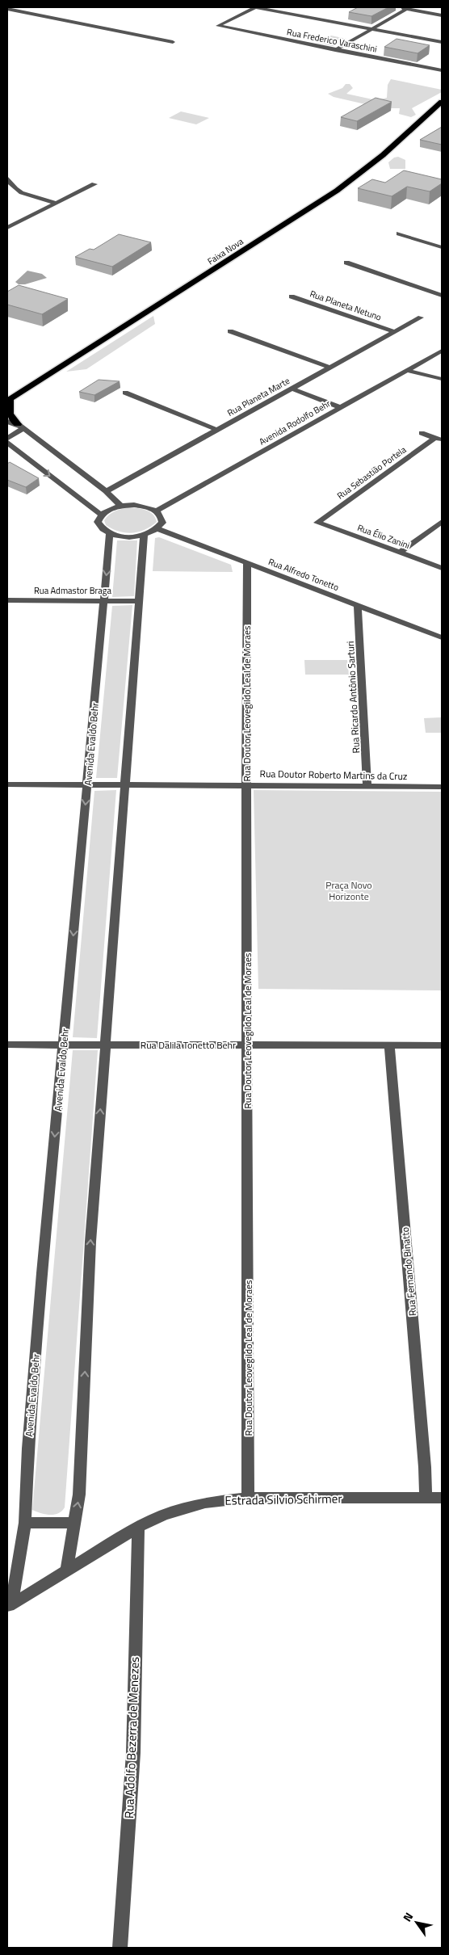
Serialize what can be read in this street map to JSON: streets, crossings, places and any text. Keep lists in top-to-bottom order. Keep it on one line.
{"streets":{"highway":["Faixa Nova"],"street":["Rua Frederico Varaschini","Rua Planeta Netuno","Rua Planeta Marte","Avenida Rodolfo Behr","Rua Sebastião Portela","Rua Élio Zanini","Rua Alfredo Tonetto","Rua Admastor Braga","Rua Ricardo Antônio Sarturi","Rua Doutor Leovegildo Leal de Moraes","Avenida Evaldo Behr","Rua Doutor Roberto Martins da Cruz","Rua Dalila Tonetto Behr","Rua Fernando Binatto","Estrada Silvio Schirmer","Rua Adolfo Bezerra de Menezes"]},"crossings":[["Rua Planeta Netuno","Rua Planeta Marte"],["Rua Sebastião Portela","Rua Élio Zanini"],["Rua Alfredo Tonetto","Rua Ricardo Antônio Sarturi"],["Rua Alfredo Tonetto","Rua Doutor Leovegildo Leal de Moraes"],["Rua Admastor Braga","Avenida Evaldo Behr"],["Rua Ricardo Antônio Sarturi","Rua Doutor Roberto Martins da Cruz"],["Rua Doutor Leovegildo Leal de Moraes","Rua Doutor Roberto Martins da Cruz"],["Rua Doutor Leovegildo Leal de Moraes","Rua Dalila Tonetto Behr"],["Rua Doutor Leovegildo Leal de Moraes","Estrada Silvio Schirmer"],["Avenida Evaldo Behr","Rua Doutor Roberto Martins da Cruz"],["Avenida Evaldo Behr","Rua Dalila Tonetto Behr"],["Avenida Evaldo Behr","Estrada Silvio Schirmer"],["Rua Dalila Tonetto Behr","Rua Fernando Binatto"],["Rua Fernando Binatto","Estrada Silvio Schirmer"],["Estrada Silvio Schirmer","Rua Adolfo Bezerra de Menezes"]],"parks":["Praça Novo Horizonte"],"north":"top left"}
